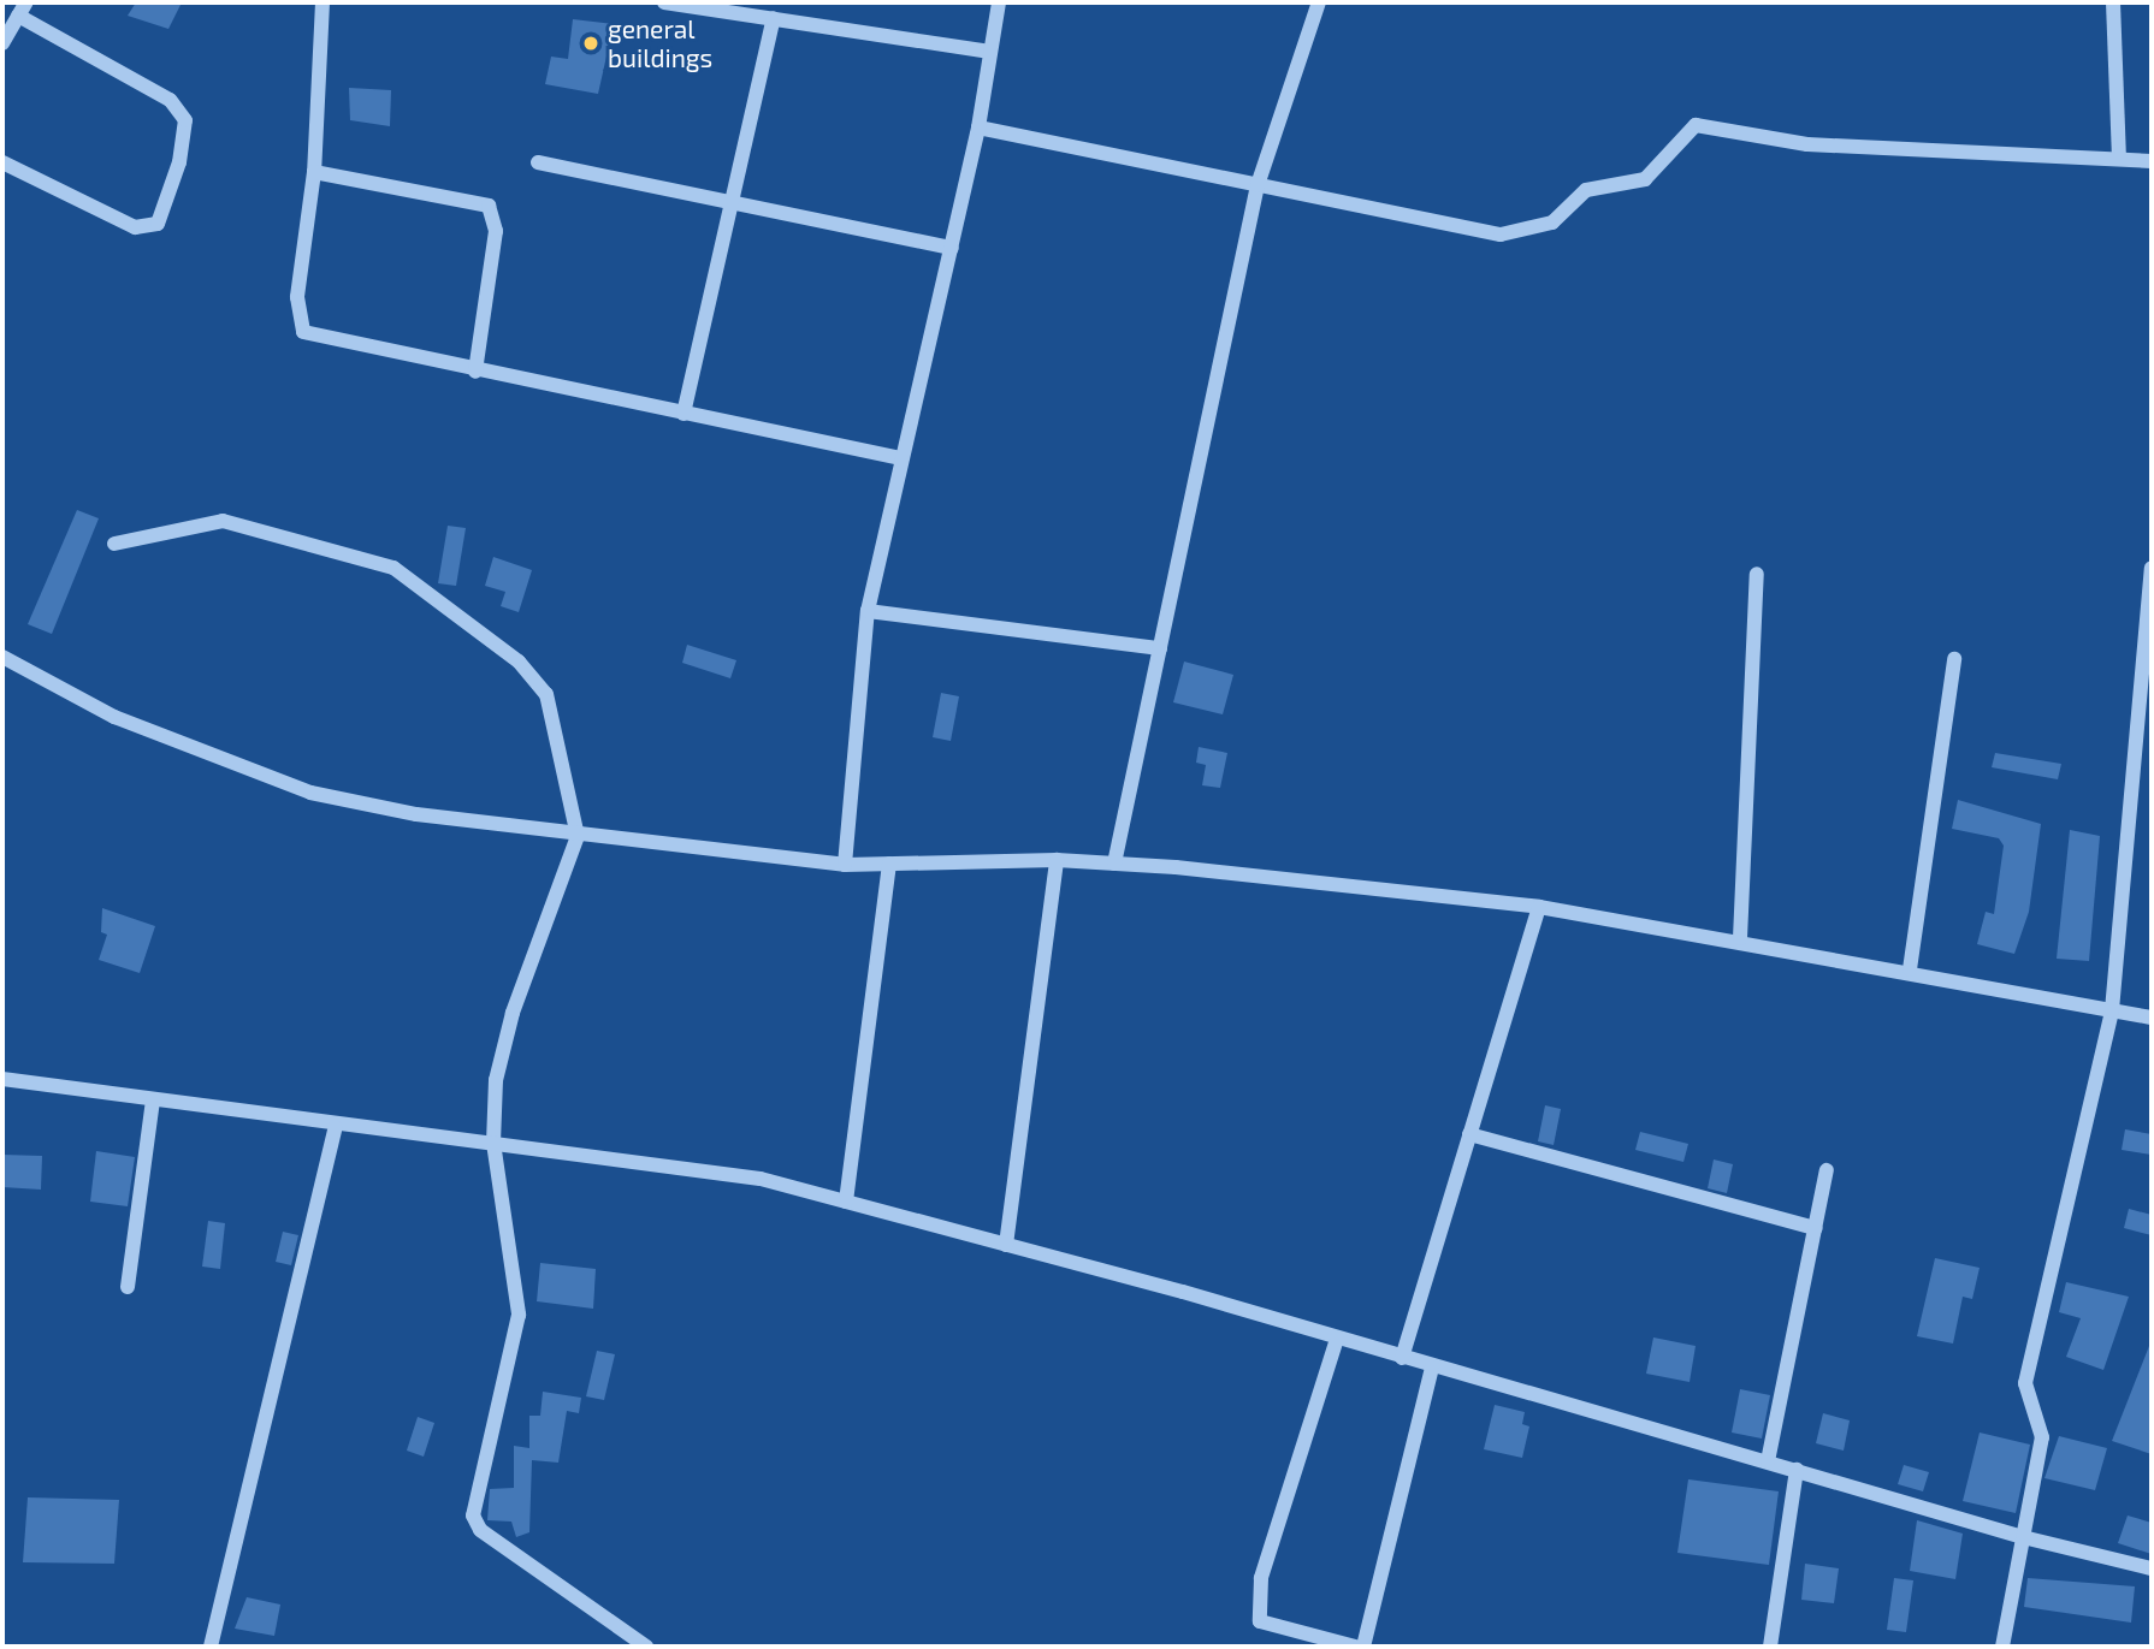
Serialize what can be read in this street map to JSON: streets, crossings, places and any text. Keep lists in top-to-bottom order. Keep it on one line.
{"places":["general buildings"]}
